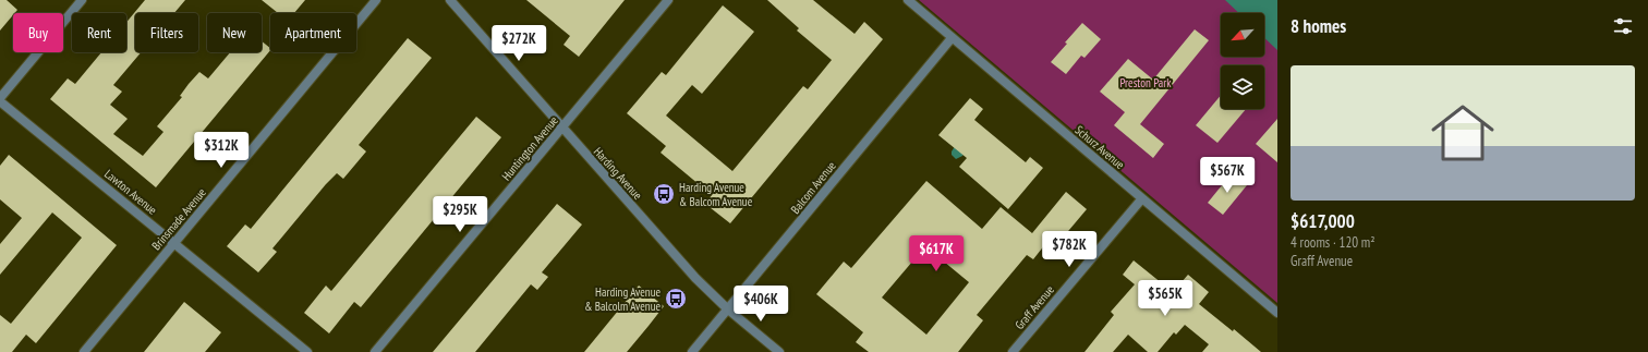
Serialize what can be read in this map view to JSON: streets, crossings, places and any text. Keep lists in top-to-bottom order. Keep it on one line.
{"streets":{"street":["Schurz Avenue","Huntington Avenue","Harding Avenue","Balcom Avenue","Lawton Avenue","Brinsmade Avenue","Graff Avenue"]},"crossings":[["Schurz Avenue","Balcom Avenue"],["Schurz Avenue","Graff Avenue"],["Huntington Avenue","Harding Avenue"],["Harding Avenue","Balcom Avenue"],["Lawton Avenue","Brinsmade Avenue"]],"parks":["Preston Park"],"places":{"bus stop":["Harding Avenue & Balcom Avenue","Harding Avenue & Balcolm Avenue"]},"north":"bottom left","page":{"heading":"8 homes","chip":["Buy","Rent","Filters","New","Apartment"],"price":["$272K","$312K","$567K","$295K","$782K","$617K","$565K","$406K"],"list":[{"name":"$617,000","note":"4 rooms · 120 m² · Graff Avenue"}]}}
